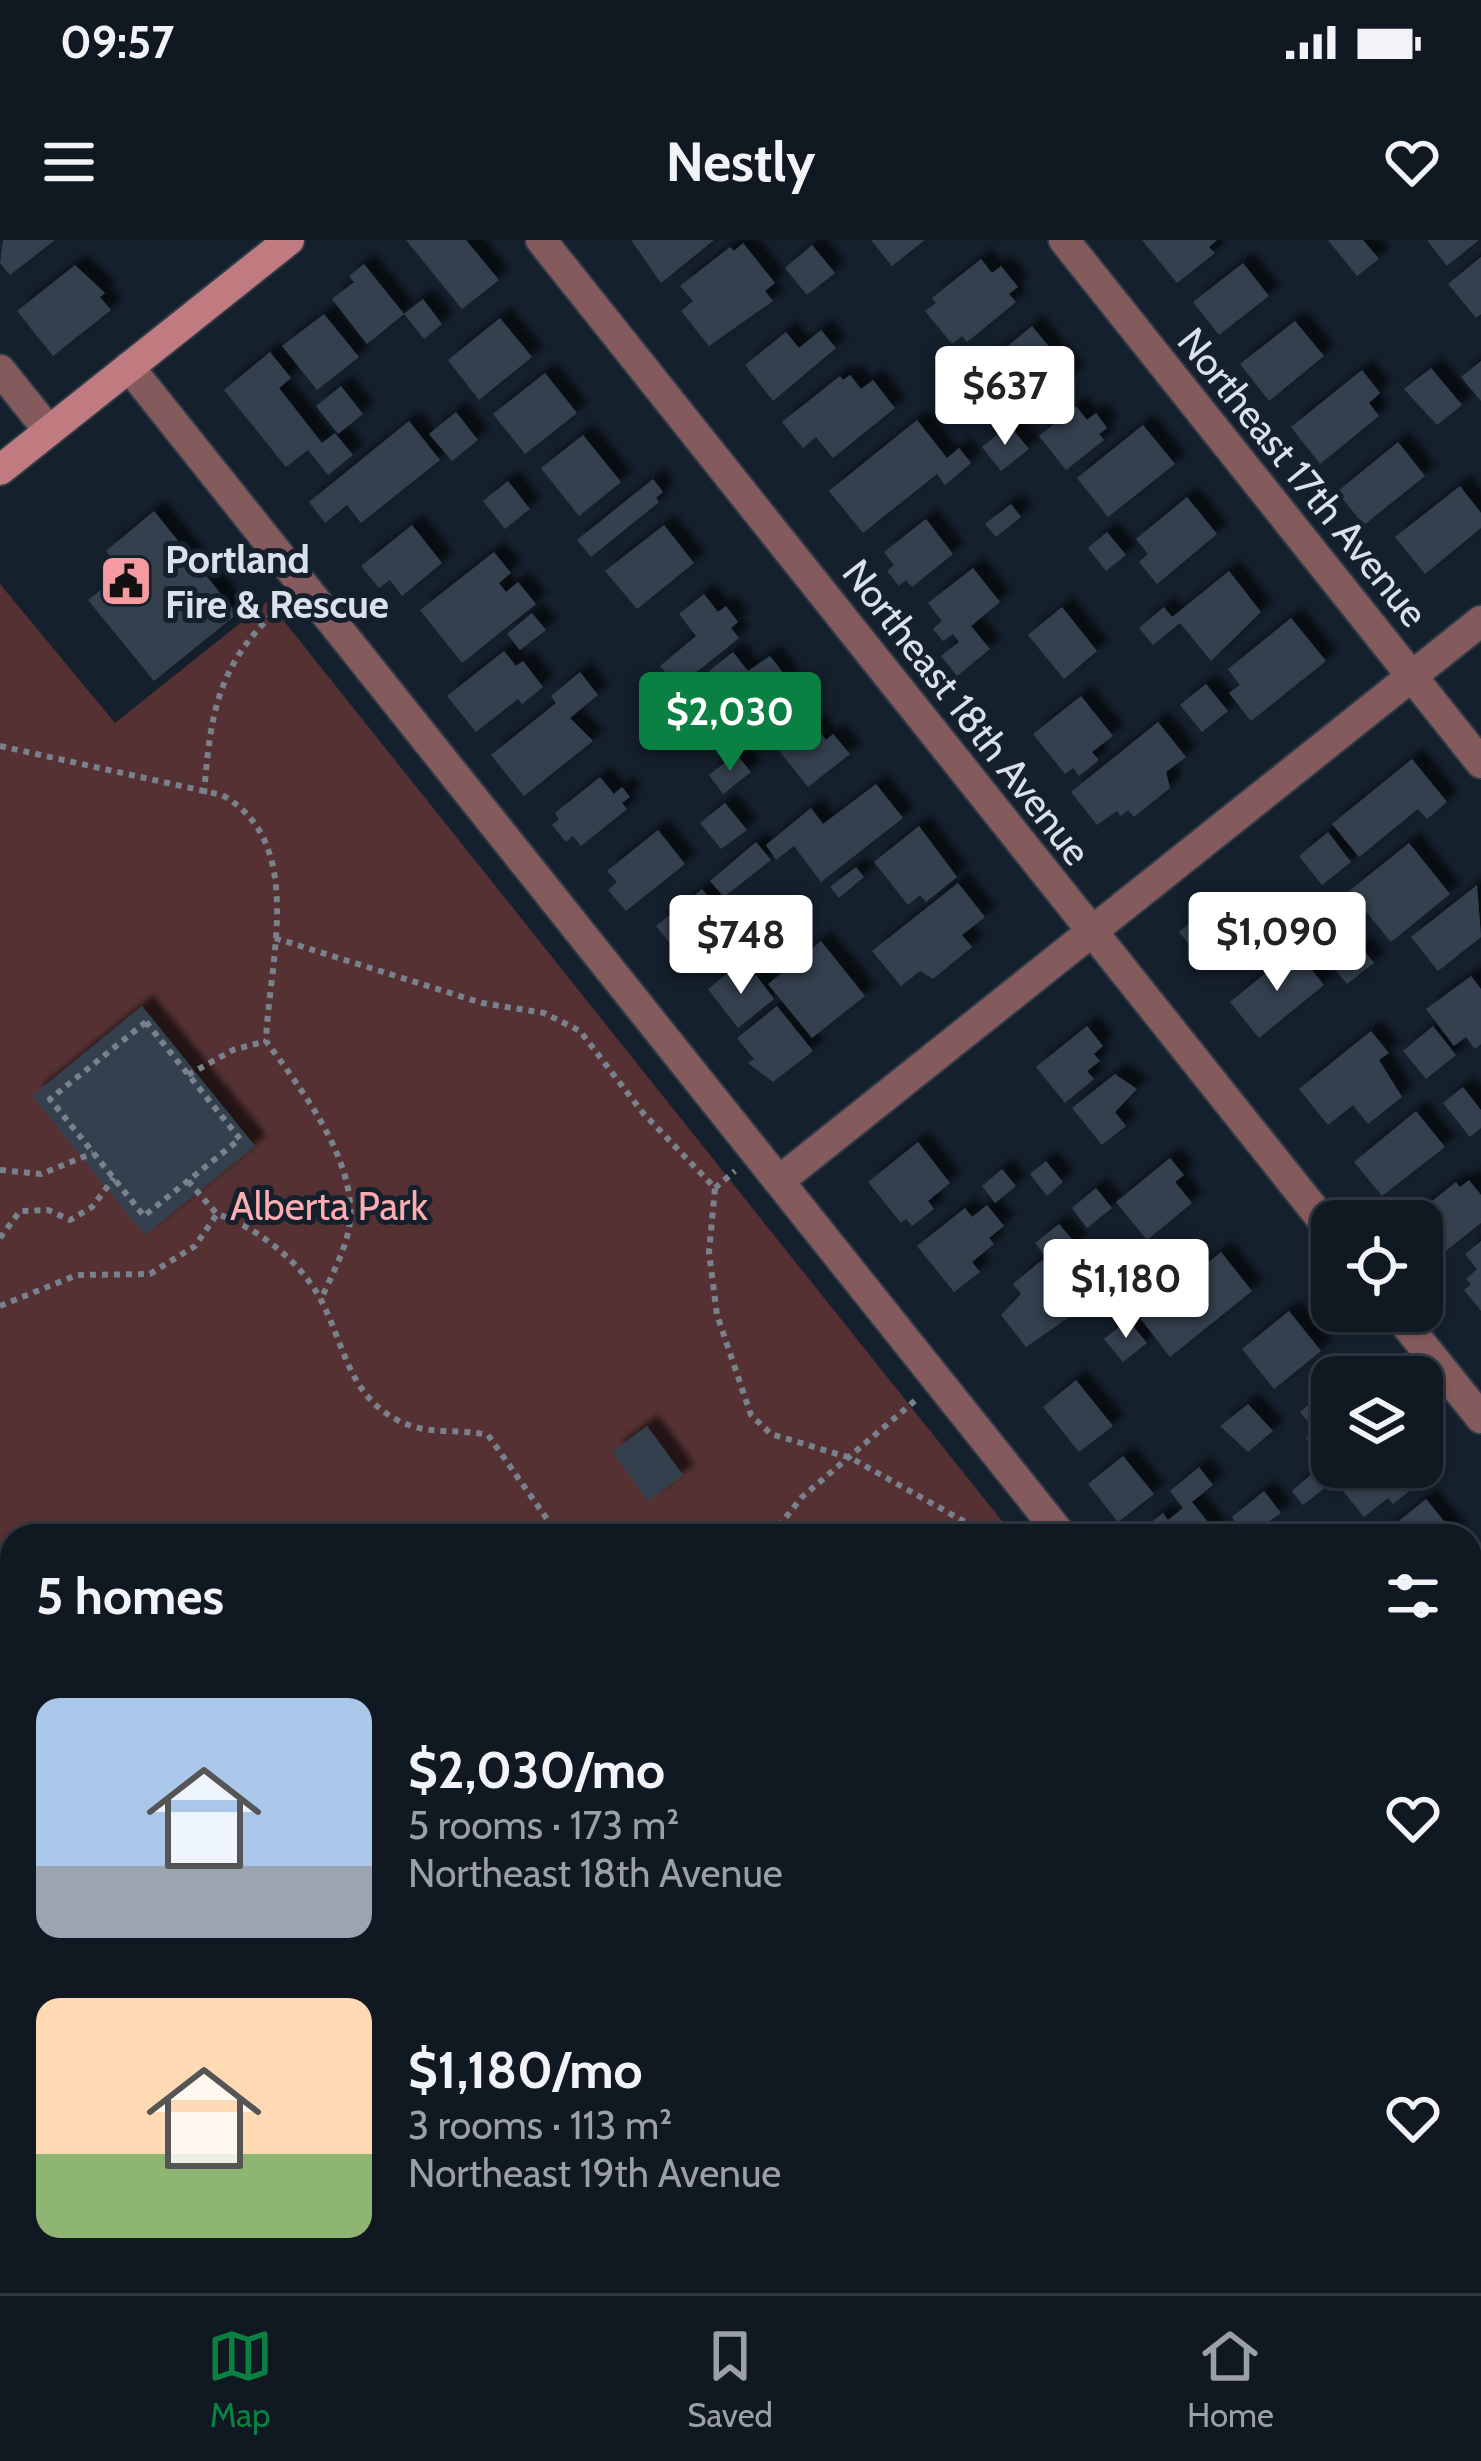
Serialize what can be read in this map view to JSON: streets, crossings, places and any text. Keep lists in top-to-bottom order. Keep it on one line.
{"streets":{"street":["Northeast 17th Avenue","Northeast 18th Avenue"]},"parks":["Alberta Park"],"places":{"public building":["Portland Fire & Rescue"]},"page":{"status":"09:57","header":"Nestly","price":["$637","$2,030","$1,090","$748","$1,180"],"heading":"5 homes","list":[{"name":"$2,030/mo","note":"5 rooms · 173 m² · Northeast 18th Avenue"},{"name":"$1,180/mo","note":"3 rooms · 113 m² · Northeast 19th Avenue"}],"tabs":["Map","Saved","Home"]}}
